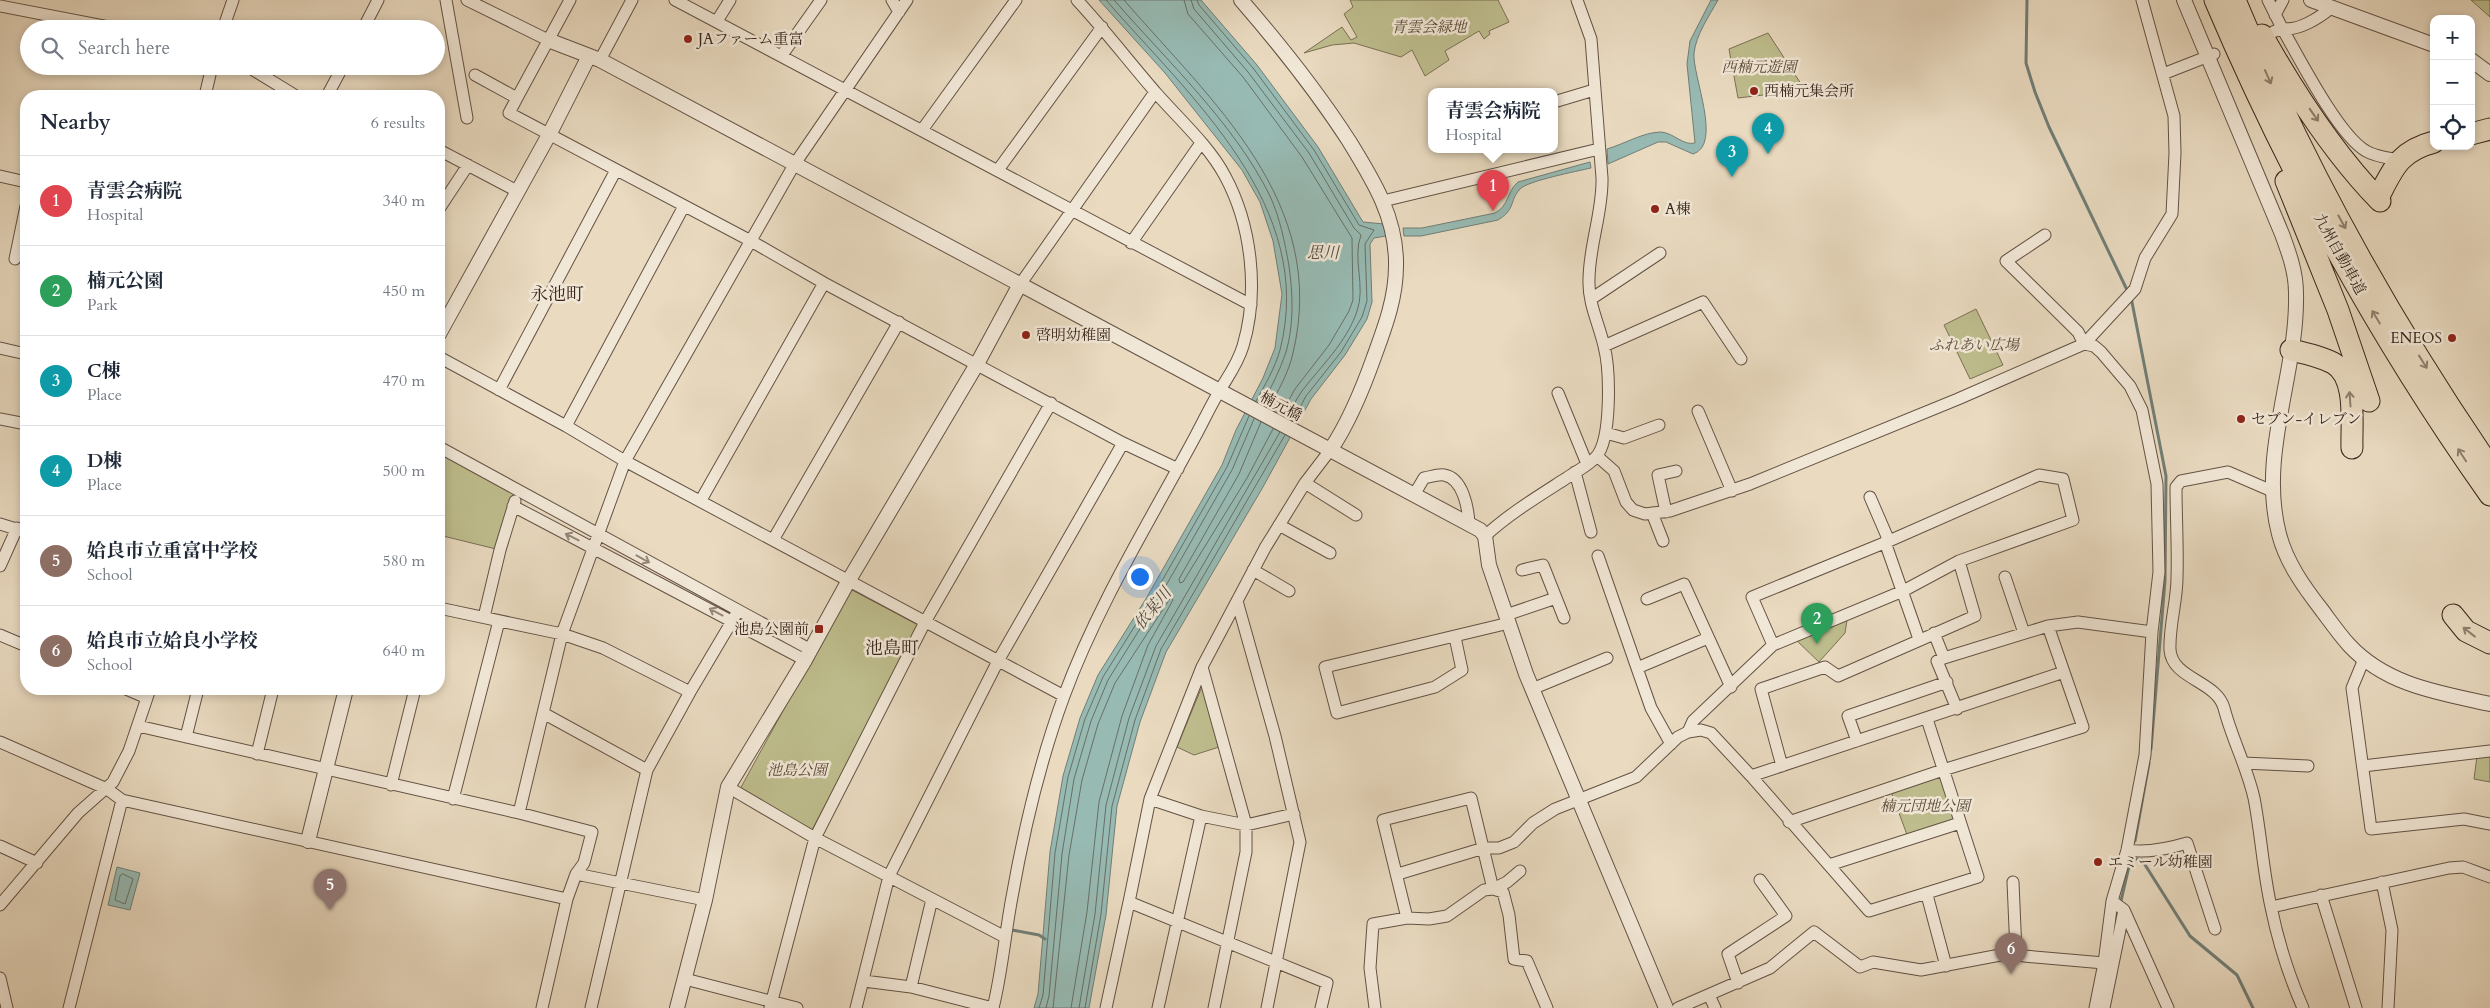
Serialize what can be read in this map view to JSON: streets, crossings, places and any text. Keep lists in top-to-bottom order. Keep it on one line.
{"streets":{"highway":["九州自動車道"],"street":["楠元橋"]},"districts":["永池町","池島町"],"water":["思川","依某川"],"parks":["青雲会緑地","西楠元遊園","ふれあい広場","池島公園","楠元団地公園"],"places":{"other":["JAファーム重富","西楠元集会所","A棟","啓明幼稚園","ENEOS","セブン-イレブン","エミール幼稚園"],"transit":["池島公園前"]},"page":{"map_buttons":["+","−"],"search":"Search here","popup":["青雲会病院","Hospital"],"heading":["Nearby","6 results"],"pins":["4","3","1","2","5","6"],"list":[{"mark":"1","name":"青雲会病院","note":"Hospital","value":"340 m"},{"mark":"2","name":"楠元公園","note":"Park","value":"450 m"},{"mark":"3","name":"C棟","note":"Place","value":"470 m"},{"mark":"4","name":"D棟","note":"Place","value":"500 m"},{"mark":"5","name":"姶良市立重富中学校","note":"School","value":"580 m"},{"mark":"6","name":"姶良市立姶良小学校","note":"School","value":"640 m"}]}}
